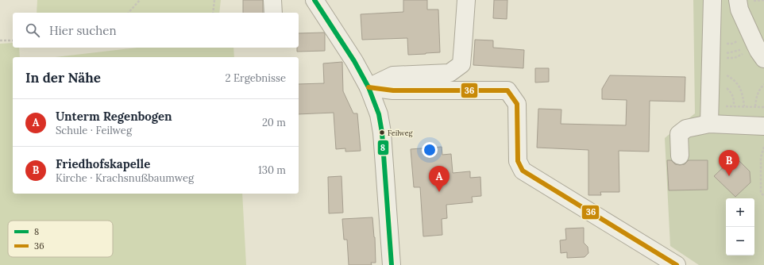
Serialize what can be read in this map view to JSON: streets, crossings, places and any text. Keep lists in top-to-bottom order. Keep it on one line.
{"places":["Feilweg"],"lines":["transit line 8","transit line 36"],"legend":["8","36"],"page":{"search":"Hier suchen","heading":["In der Nähe","2 Ergebnisse"],"list":[{"mark":"A","name":"Unterm Regenbogen","note":"Schule · Feilweg","value":"20 m"},{"mark":"B","name":"Friedhofskapelle","note":"Kirche · Krachsnußbaumweg","value":"130 m"}],"pins":["B","A"],"map_buttons":["+","−"]}}
